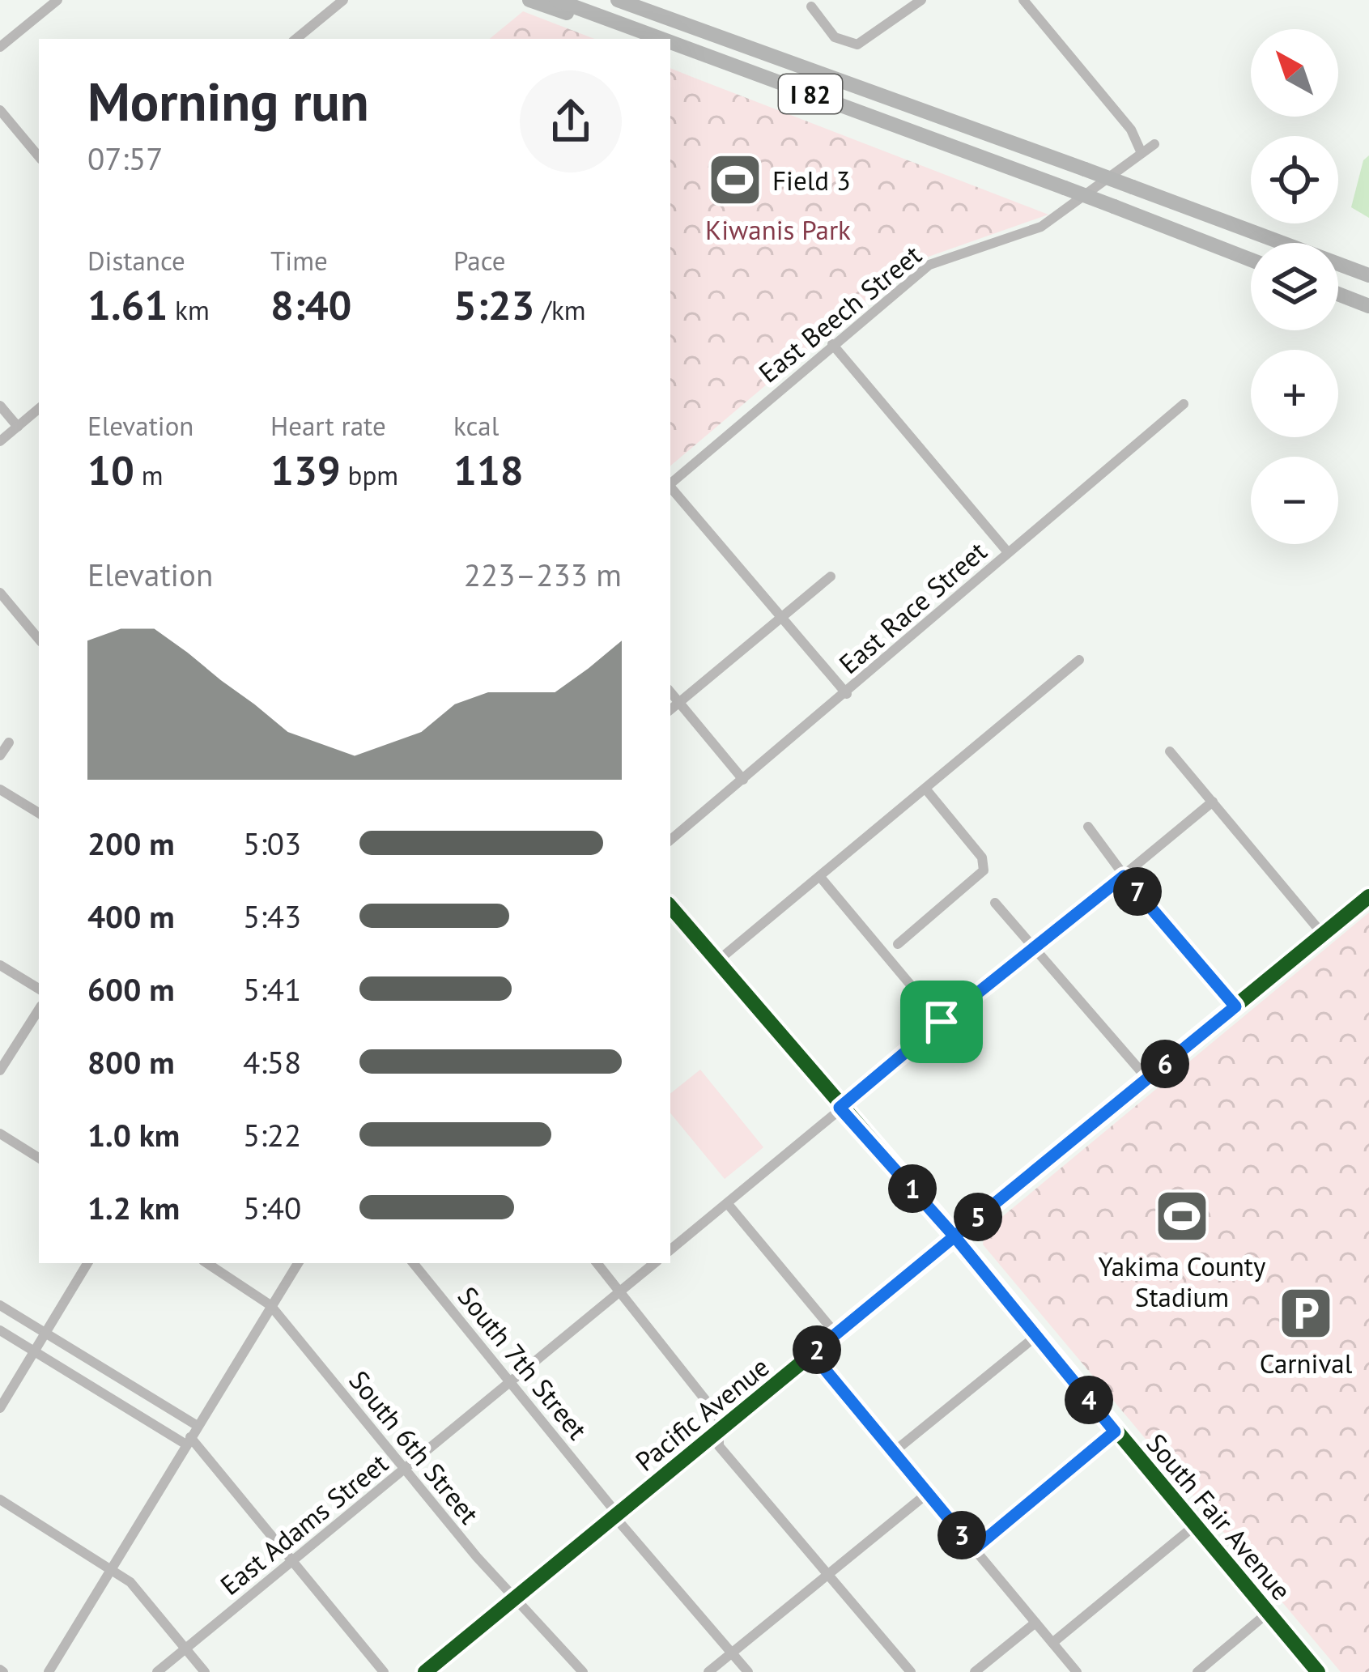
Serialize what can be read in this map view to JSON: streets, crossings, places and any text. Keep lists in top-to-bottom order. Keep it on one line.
{"streets":{"highway":["I 82"],"street":["East Beech Street","East Race Street","South 7th Street","Pacific Avenue","South 6th Street","South Fair Avenue","East Adams Street"]},"crossings":[["South 7th Street","Pacific Avenue"],["South 7th Street","East Adams Street"],["Pacific Avenue","South 6th Street"],["Pacific Avenue","South Fair Avenue"],["South 6th Street","East Adams Street"]],"parks":["Kiwanis Park"],"places":{"sports":["Field 3","Yakima County Stadium"],"parking":["Carnival"]},"north":"top left","page":{"map_buttons":["+","−"],"heading":["Morning run","07:57"],"stats":[["Distance","1.61 km"],["Time","8:40"],["Pace","5:23 /km"],["Elevation","10 m"],["Heart rate","139 bpm"],["kcal","118"]],"chart":["Elevation","223–233 m"],"list":[{"name":"200 m","note":"5:03"},{"name":"400 m","note":"5:43"},{"name":"600 m","note":"5:41"},{"name":"800 m","note":"4:58"},{"name":"1.0 km","note":"5:22"},{"name":"1.2 km","note":"5:40"}],"pins":["7","6","1","5","2","4","3"]}}
